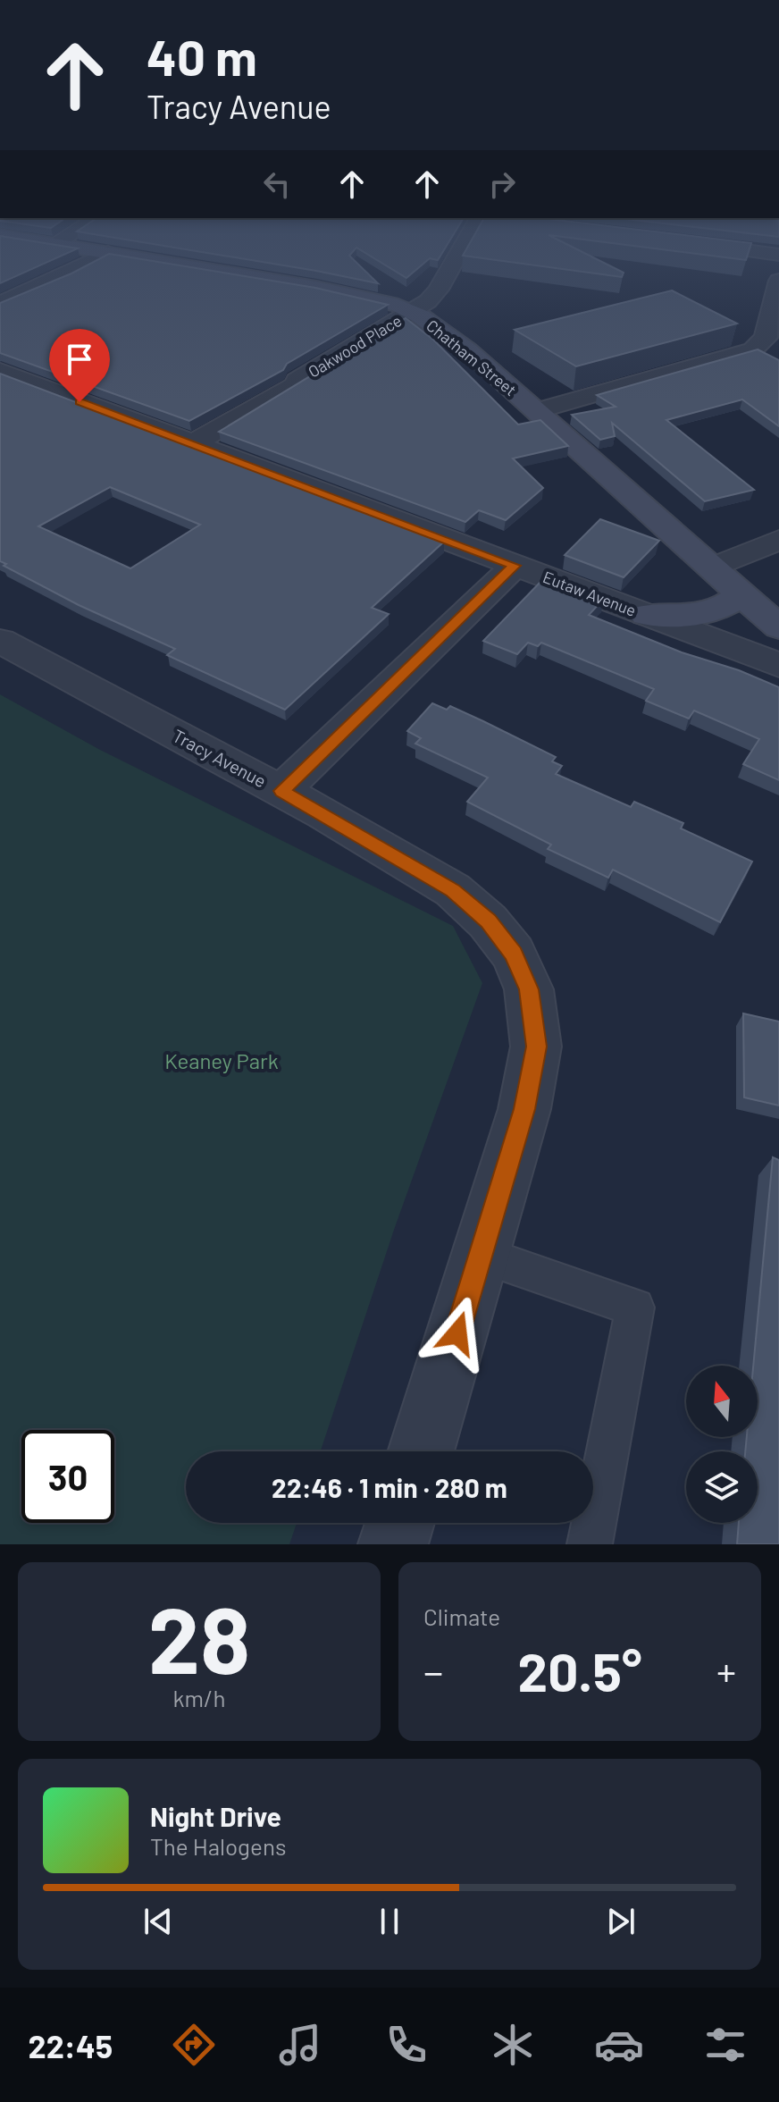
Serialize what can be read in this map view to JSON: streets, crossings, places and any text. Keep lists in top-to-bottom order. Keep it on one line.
{"streets":{"main road":["Chatham Street"],"street":["Oakwood Place","Eutaw Avenue","Tracy Avenue"]},"crossings":[["Oakwood Place","Chatham Street"],["Oakwood Place","Eutaw Avenue"]],"parks":["Keaney Park"],"north":"top","page":{"turn":["40 m","Tracy Avenue"],"limit":"30","trip":"22:46 · 1 min · 280 m","tile":[["28","km/h"],"Climate"],"heat":["−","20.5°","+"],"song":["Night Drive","The Halogens"],"tabs":"22:45"}}
